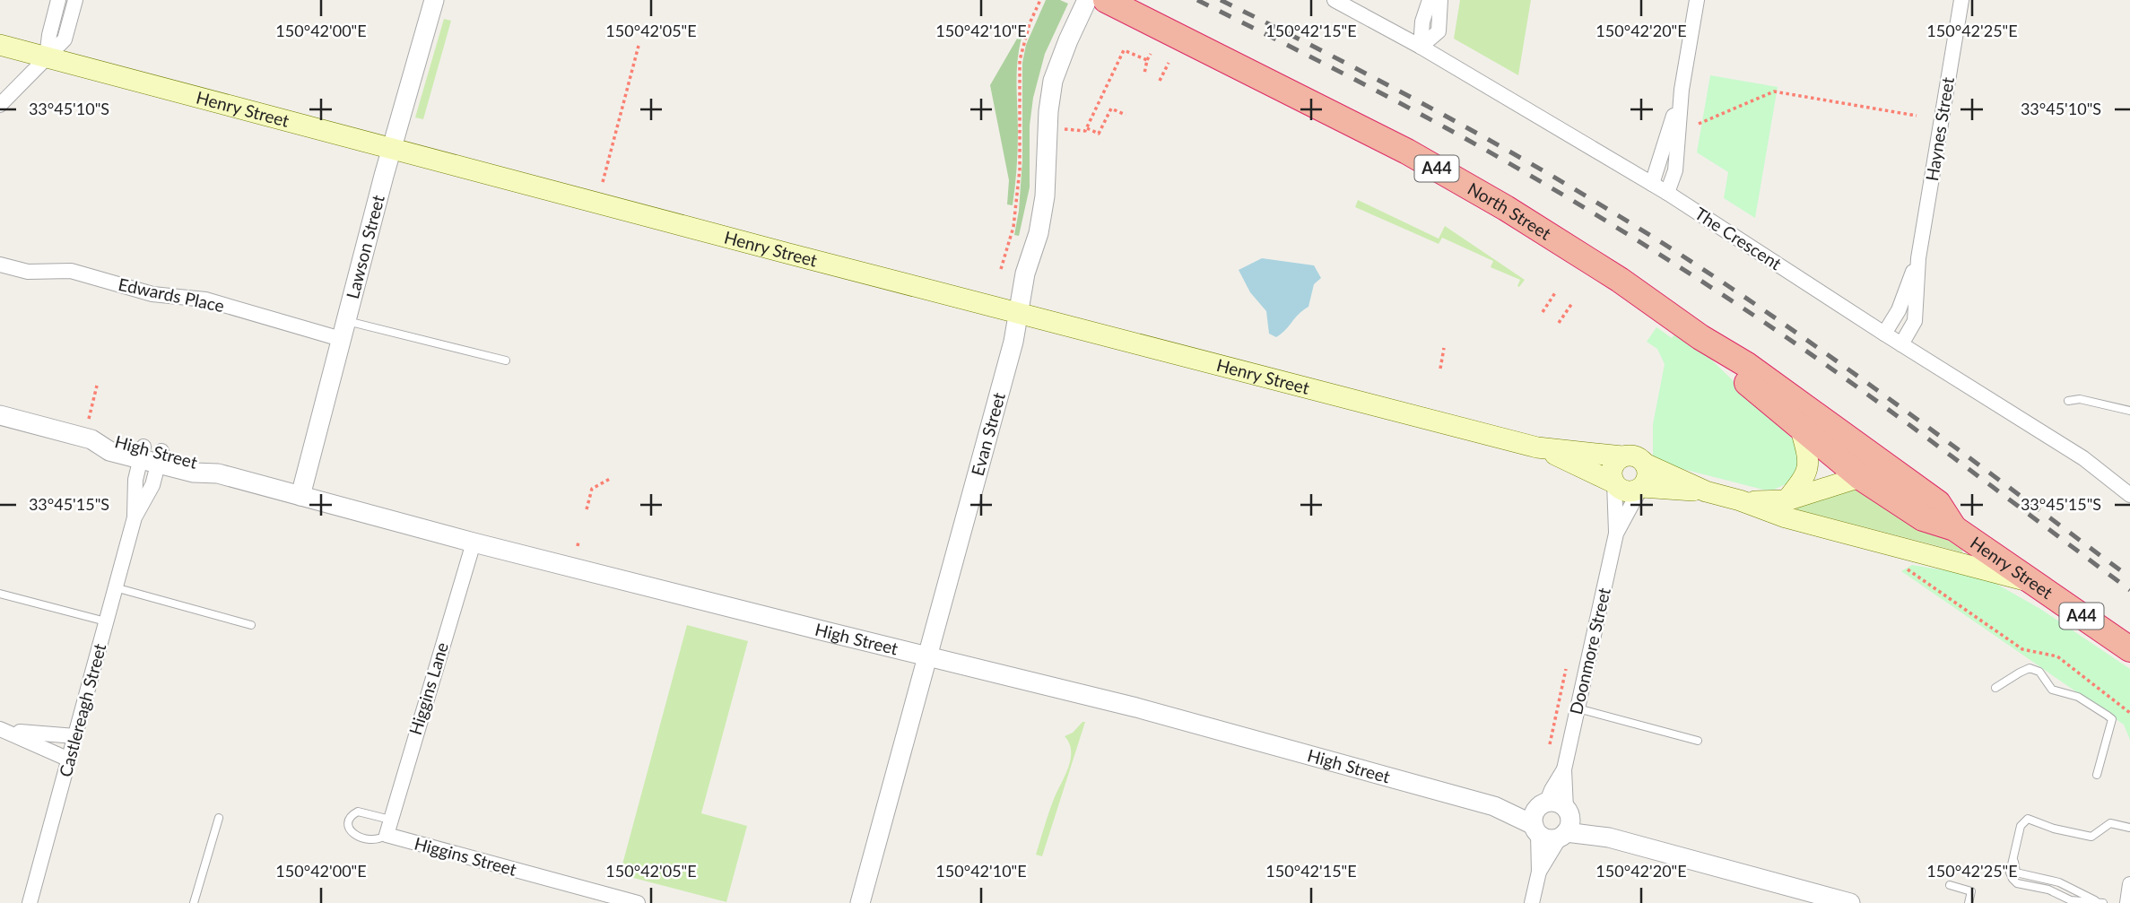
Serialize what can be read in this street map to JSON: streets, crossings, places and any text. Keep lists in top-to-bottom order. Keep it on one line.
{"streets":{"highway":["Henry Street","A44","North Street"],"street":["Haynes Street","The Crescent","Lawson Street","Edwards Place","Evan Street","High Street","Doonmore Street","Higgins Lane","Castlereagh Street","Higgins Street"]},"crossings":[["Henry Street","North Street"],["Henry Street","Lawson Street"],["Henry Street","Evan Street"],["Henry Street","Doonmore Street"],["Haynes Street","The Crescent"],["North Street","Evan Street"],["Lawson Street","Edwards Place"],["Lawson Street","High Street"],["Evan Street","High Street"],["High Street","Doonmore Street"],["High Street","Higgins Lane"],["High Street","Castlereagh Street"],["Higgins Lane","Higgins Street"]],"coordinates":["150°42'00\"E","150°42'05\"E","150°42'10\"E","150°42'15\"E","150°42'20\"E","150°42'25\"E","33°45'10\"S","33°45'15\"S"]}
